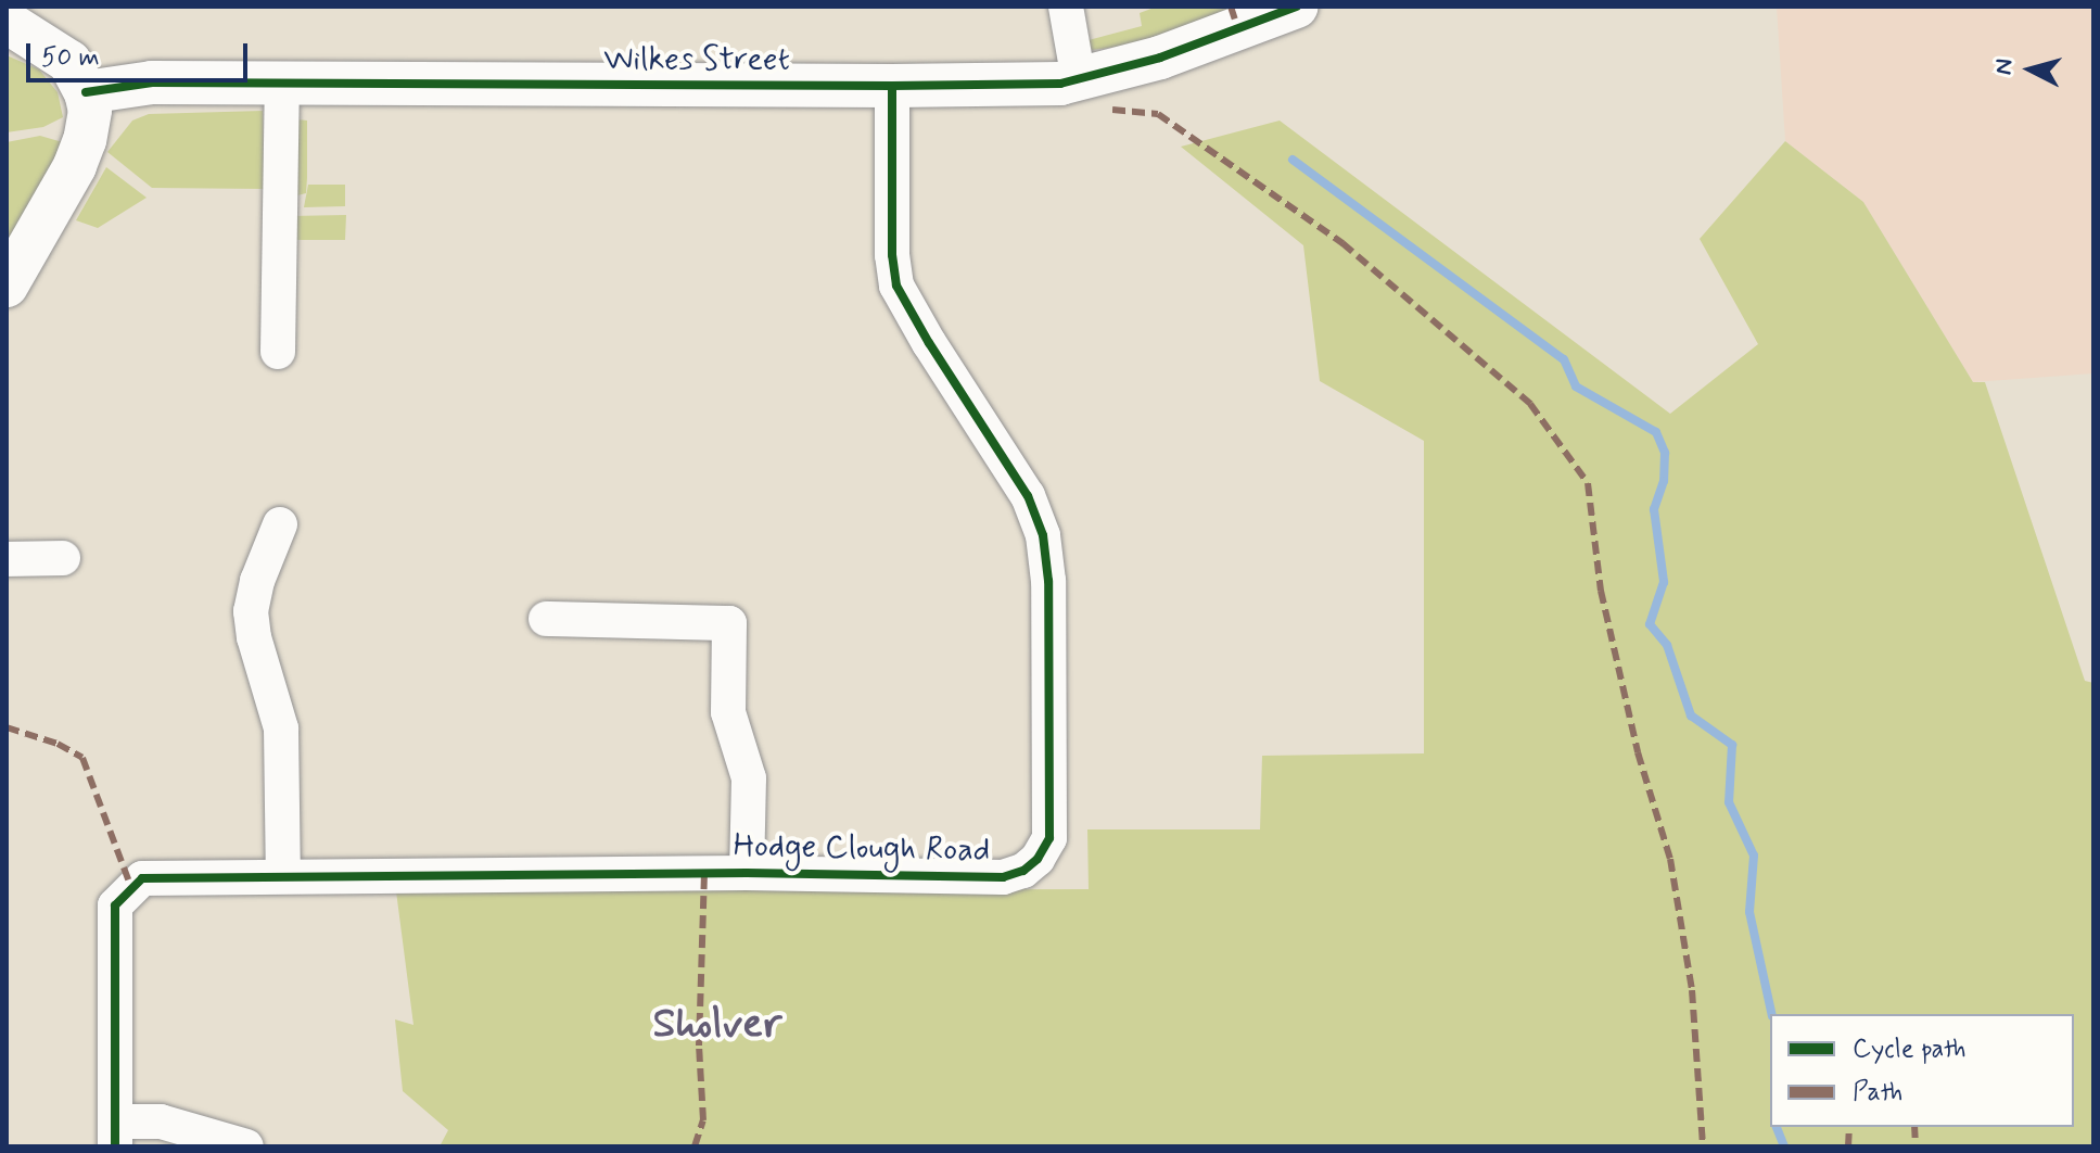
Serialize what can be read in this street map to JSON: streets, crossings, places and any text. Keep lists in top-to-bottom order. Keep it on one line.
{"streets":{"street":["Wilkes Street","Hodge Clough Road"]},"crossings":[["Wilkes Street","Hodge Clough Road"]],"districts":["Sholver"],"legend":["Cycle path","Path"],"scale_bar":"50 m","north":"left"}
